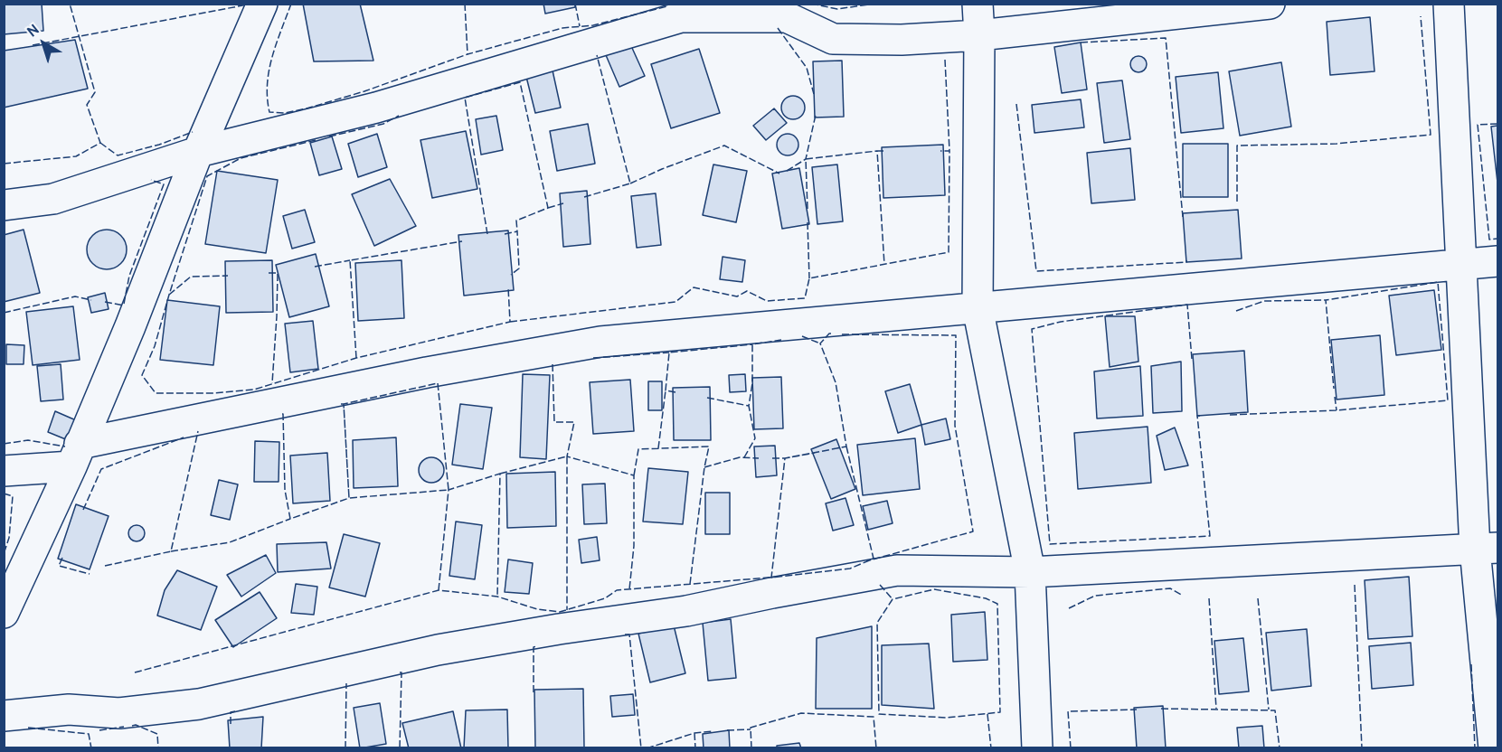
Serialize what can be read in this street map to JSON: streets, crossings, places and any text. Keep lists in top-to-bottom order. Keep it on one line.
{"north":"top left"}
